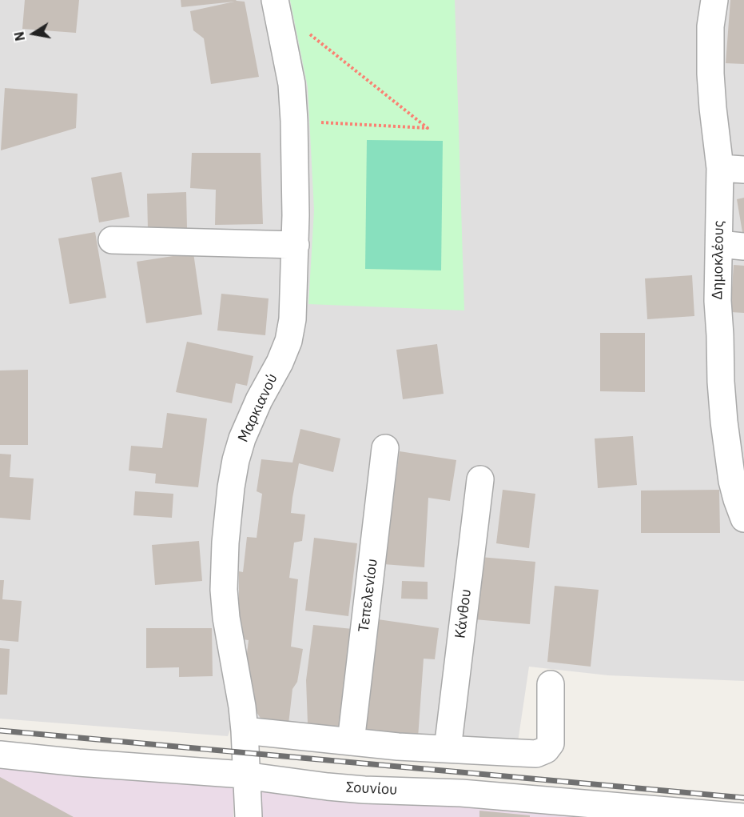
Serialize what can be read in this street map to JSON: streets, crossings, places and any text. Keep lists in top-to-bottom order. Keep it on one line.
{"streets":{"street":["Δημοκλέους","Μαρκιανού","Τεπελενίου","Κάνθου","Σουνίου"]},"crossings":[["Μαρκιανού","Σουνίου"]],"north":"left"}
